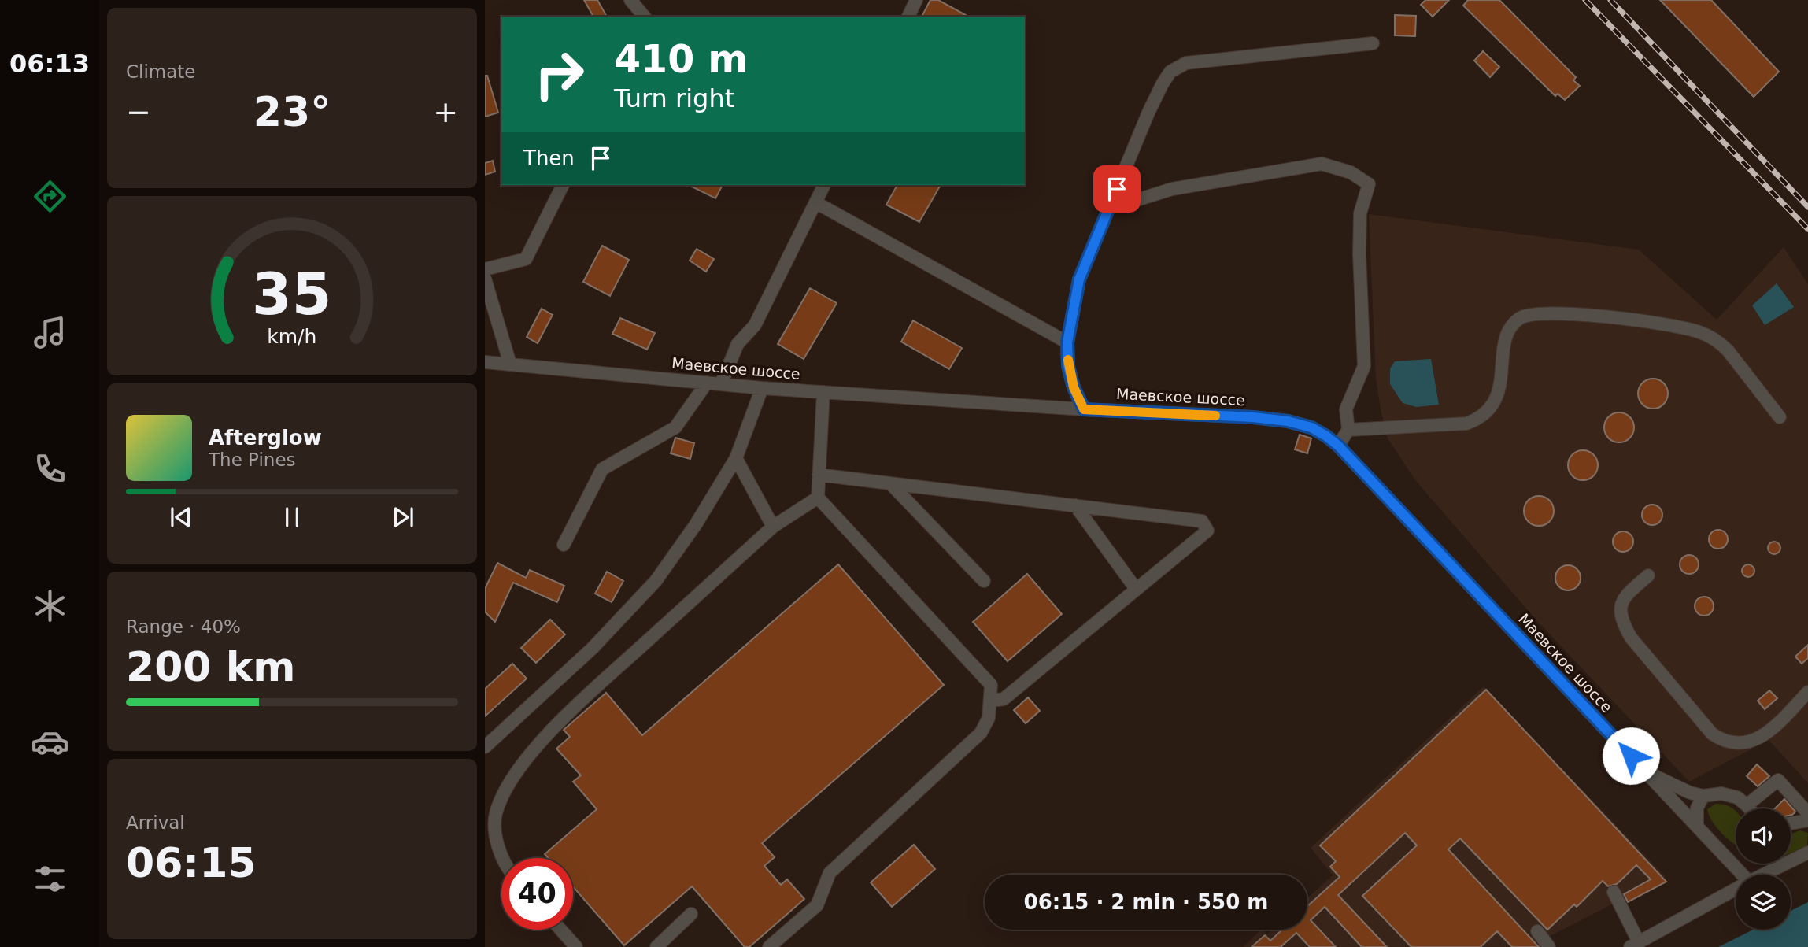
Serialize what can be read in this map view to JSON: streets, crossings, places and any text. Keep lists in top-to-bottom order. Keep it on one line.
{"streets":{"street":["Маевское шоссе"]},"page":{"tabs":"06:13","tile":["Climate",["Range · 40%","200 km"],["Arrival","06:15"]],"turn":["410 m","Turn right"],"heat":["−","23°","+"],"then":"Then","song":["Afterglow","The Pines"],"limit":"40","trip":"06:15 · 2 min · 550 m","gauge":["35","km/h"]}}
